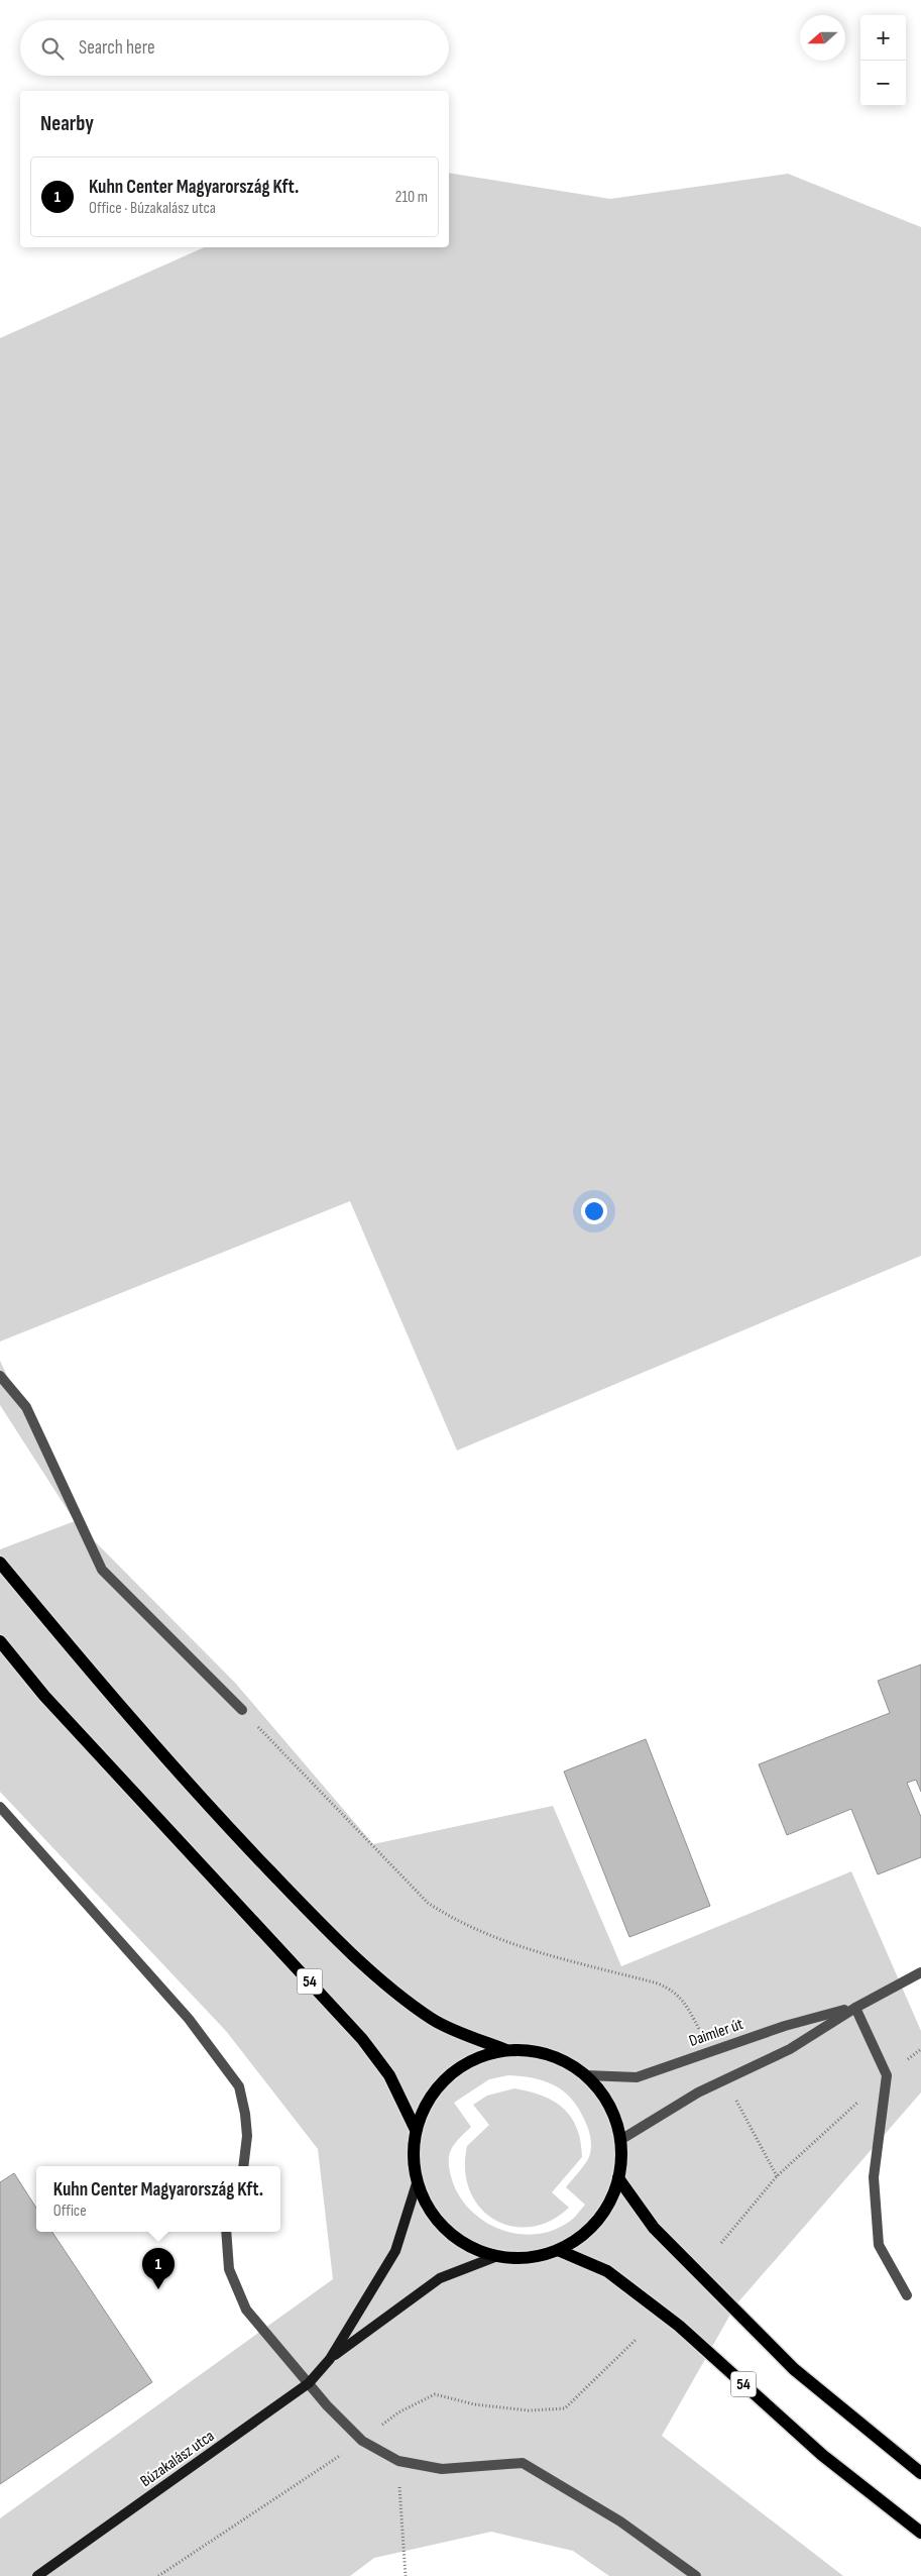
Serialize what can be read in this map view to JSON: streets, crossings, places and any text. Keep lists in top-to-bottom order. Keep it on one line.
{"streets":{"main road":["54"],"street":["Daimler út","Búzakalász utca"]},"north":"left","page":{"map_buttons":["+","−"],"search":"Search here","heading":"Nearby","list":[{"mark":"1","name":"Kuhn Center Magyarország Kft.","note":"Office · Búzakalász utca","value":"210 m"}],"popup":["Kuhn Center Magyarország Kft.","Office"],"pins":"1"}}
